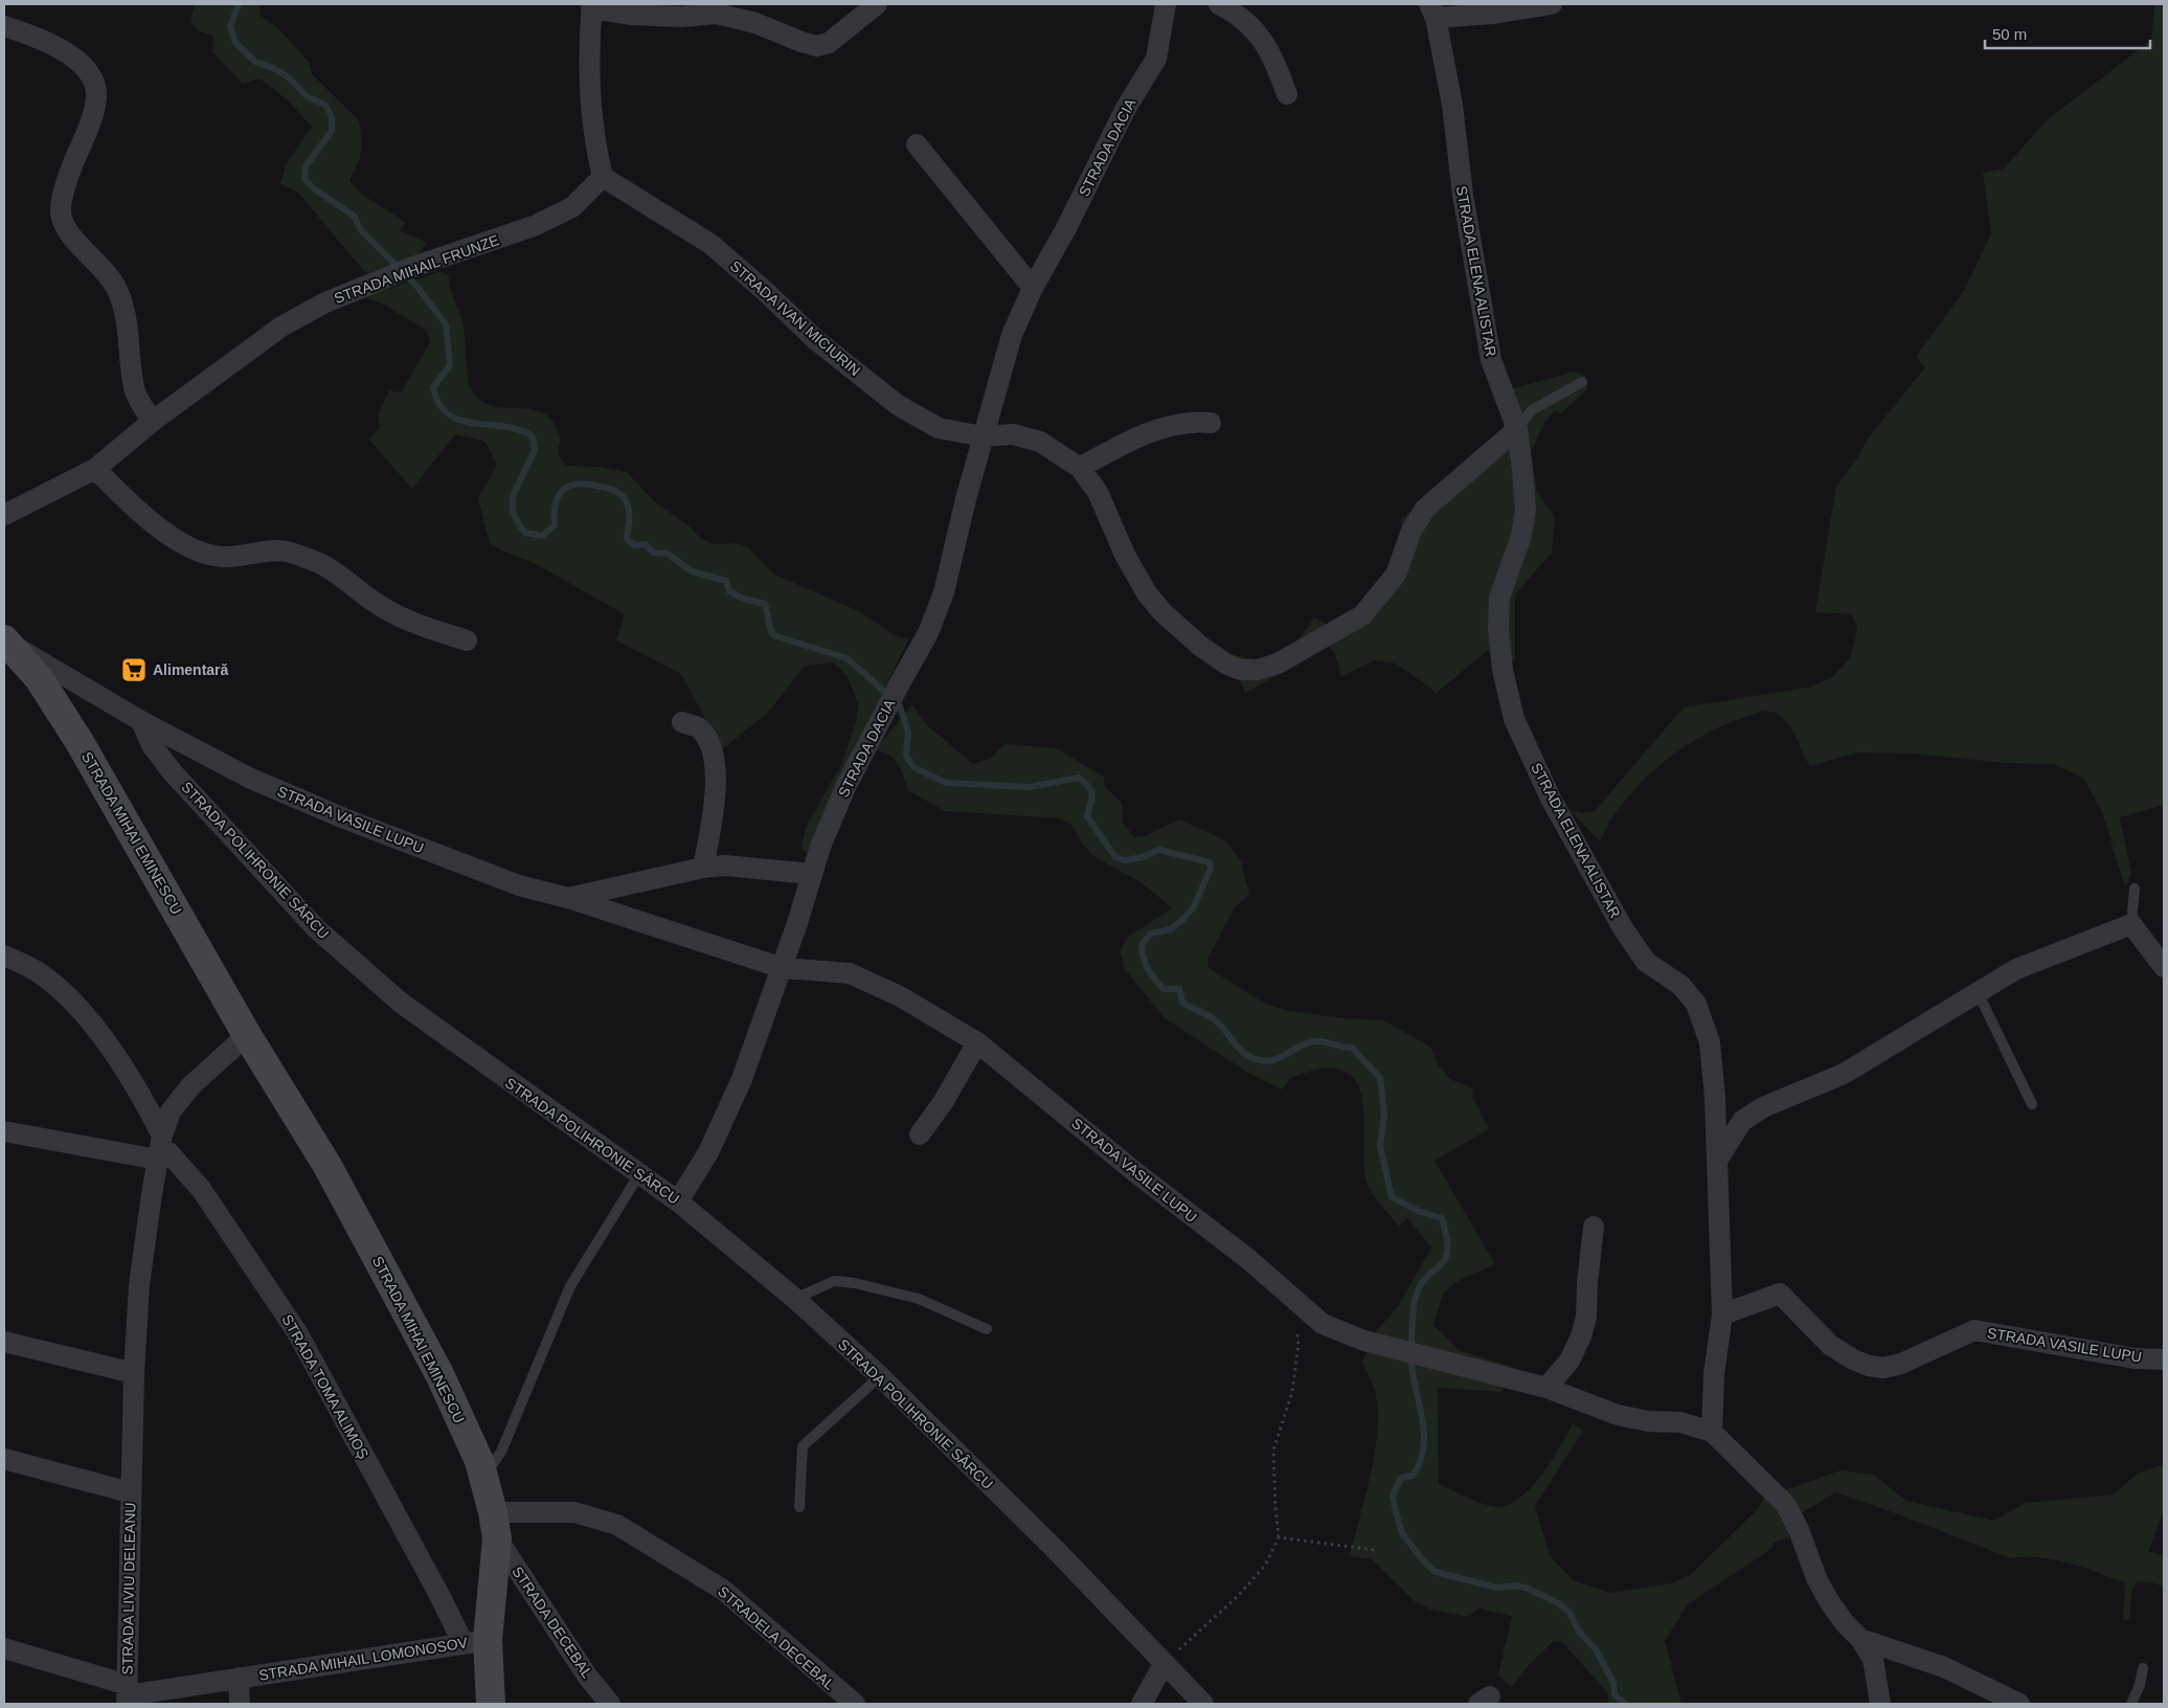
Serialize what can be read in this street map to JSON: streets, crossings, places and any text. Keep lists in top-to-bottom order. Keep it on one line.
{"streets":{"main road":["STRADA MIHAI EMINESCU"],"street":["STRADA DACIA","STRADA MIHAIL FRUNZE","STRADA ELENA ALISTAR","STRADA IVAN MICIURIN","STRADA VASILE LUPU","STRADA POLIHRONIE SÂRCU","STRADA TOMA ALIMOȘ","STRADA LIVIU DELEANU","STRADA DECEBAL","STRADELA DECEBAL","STRADA MIHAIL LOMONOSOV"]},"crossings":[["STRADA DACIA","STRADA IVAN MICIURIN"],["STRADA DACIA","STRADA VASILE LUPU"],["STRADA DACIA","STRADA POLIHRONIE SÂRCU"],["STRADA MIHAIL FRUNZE","STRADA IVAN MICIURIN"],["STRADA ELENA ALISTAR","STRADA IVAN MICIURIN"],["STRADA ELENA ALISTAR","STRADA VASILE LUPU"],["STRADA VASILE LUPU","STRADA POLIHRONIE SÂRCU"],["STRADA MIHAI EMINESCU","STRADA TOMA ALIMOȘ"],["STRADA MIHAI EMINESCU","STRADA DECEBAL"],["STRADA MIHAI EMINESCU","STRADELA DECEBAL"],["STRADA MIHAI EMINESCU","STRADA MIHAIL LOMONOSOV"],["STRADA TOMA ALIMOȘ","STRADA LIVIU DELEANU"],["STRADA TOMA ALIMOȘ","STRADA MIHAIL LOMONOSOV"],["STRADA LIVIU DELEANU","STRADA MIHAIL LOMONOSOV"],["STRADA DECEBAL","STRADELA DECEBAL"]],"places":{"supermarket":["Alimentară"]},"scale_bar":"50 m"}
